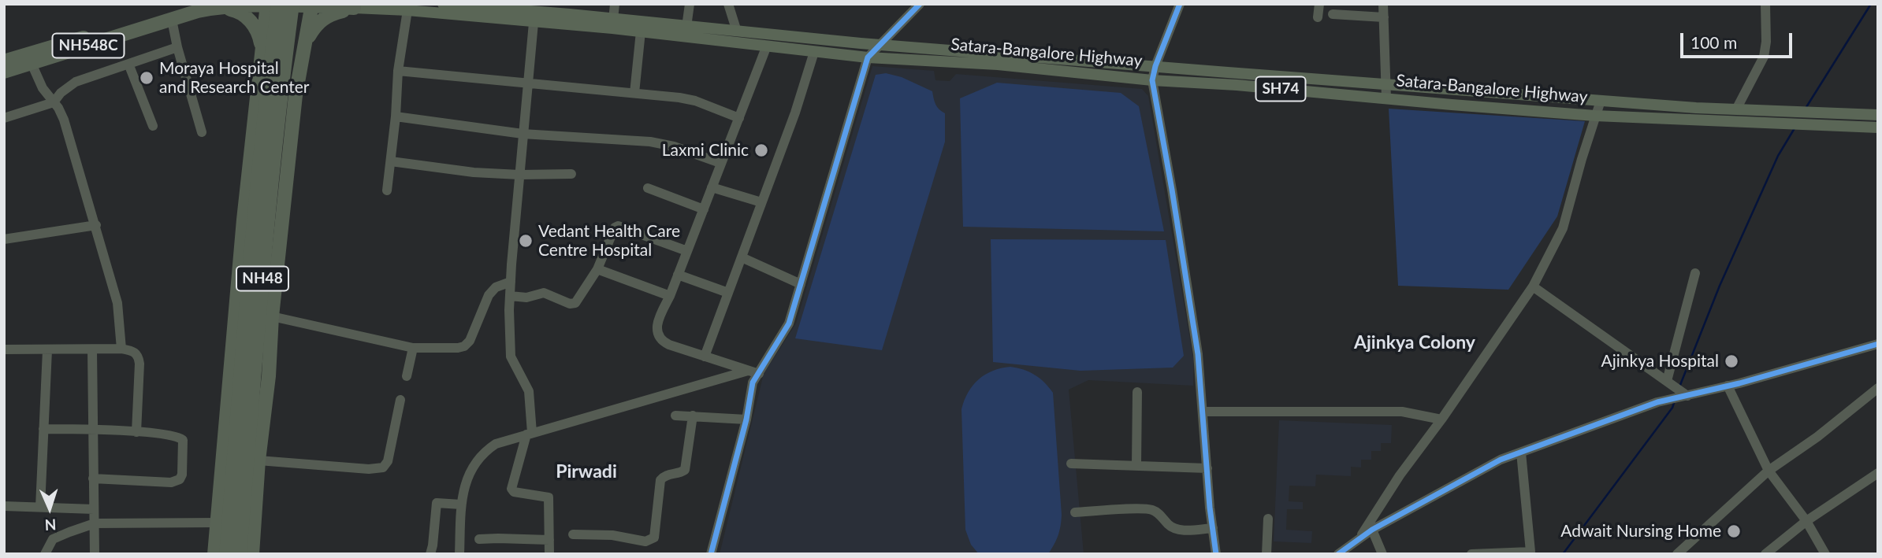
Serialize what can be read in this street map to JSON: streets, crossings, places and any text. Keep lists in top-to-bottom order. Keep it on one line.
{"streets":{"highway":["NH548C","Satara-Bangalore Highway","SH74","NH48"]},"crossings":[["NH548C","Satara-Bangalore Highway"],["NH548C","NH48"]],"districts":["Ajinkya Colony","Pirwadi"],"places":["Moraya Hospital and Research Center","Laxmi Clinic","Vedant Health Care Centre Hospital","Ajinkya Hospital","Adwait Nursing Home"],"scale_bar":"100 m","north":"bottom"}
